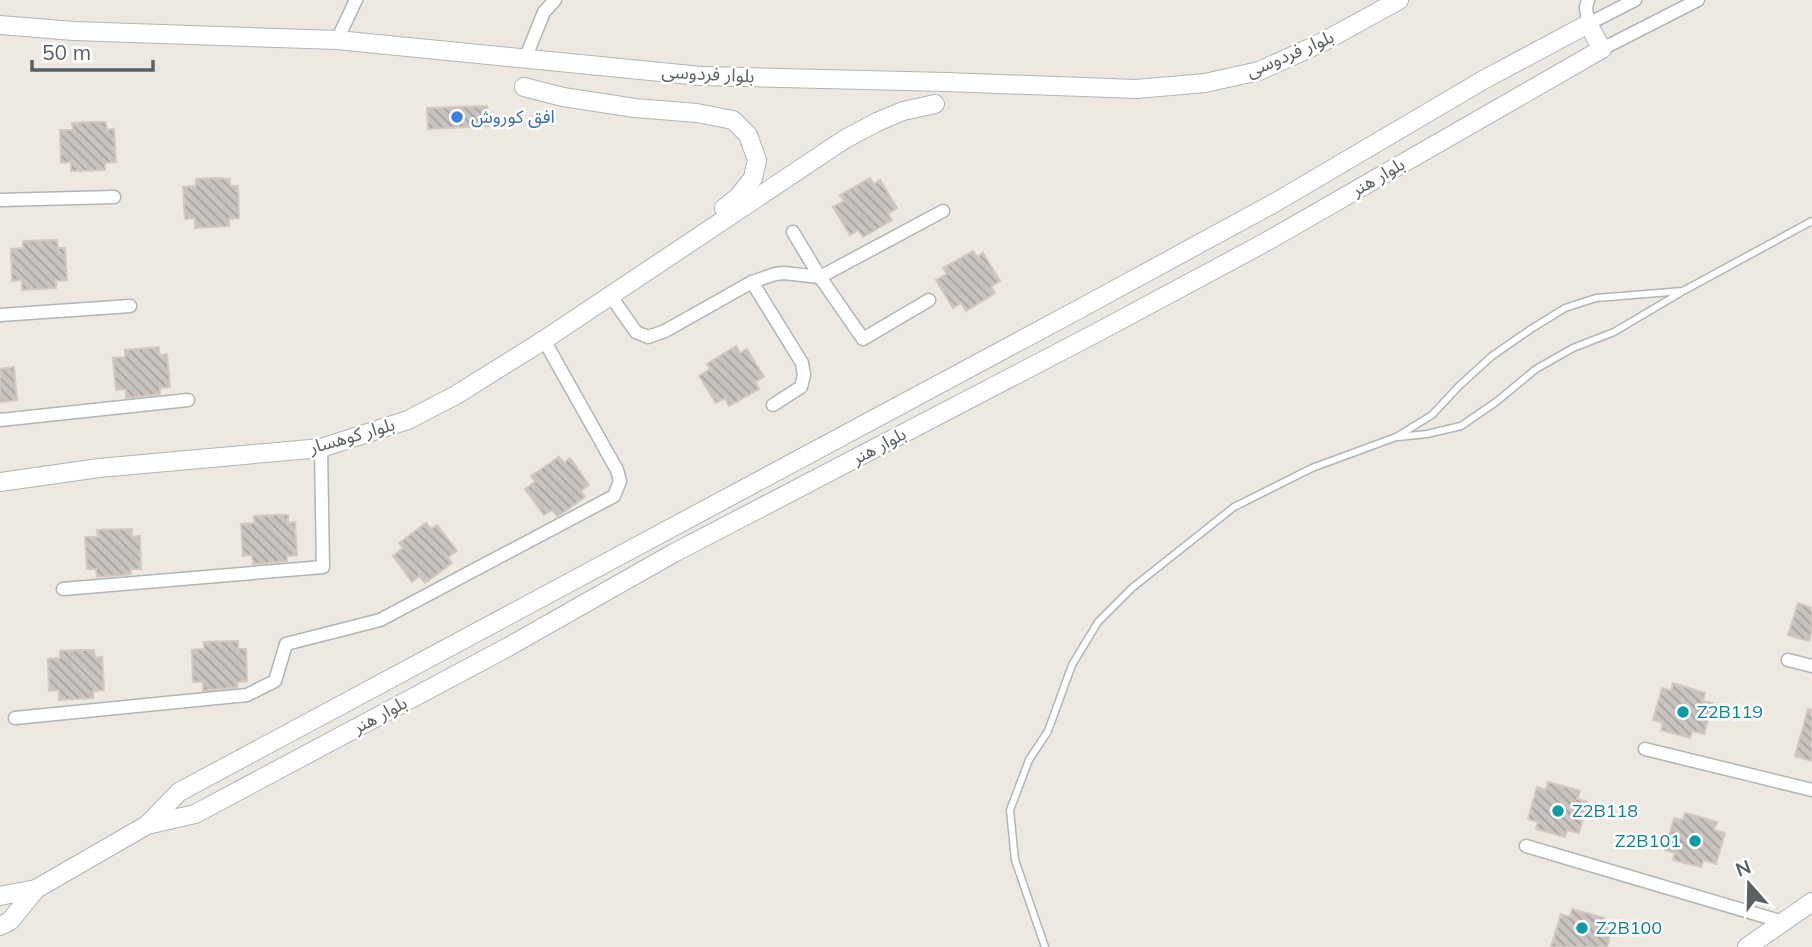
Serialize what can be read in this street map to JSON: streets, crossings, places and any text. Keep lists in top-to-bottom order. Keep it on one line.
{"streets":{"street":["بلوار فردوسی","بلوار هنر","بلوار کوهسار"]},"places":["افق کوروش","Z2B119","Z2B118","Z2B101","Z2B100"],"scale_bar":"50 m","north":"top"}
